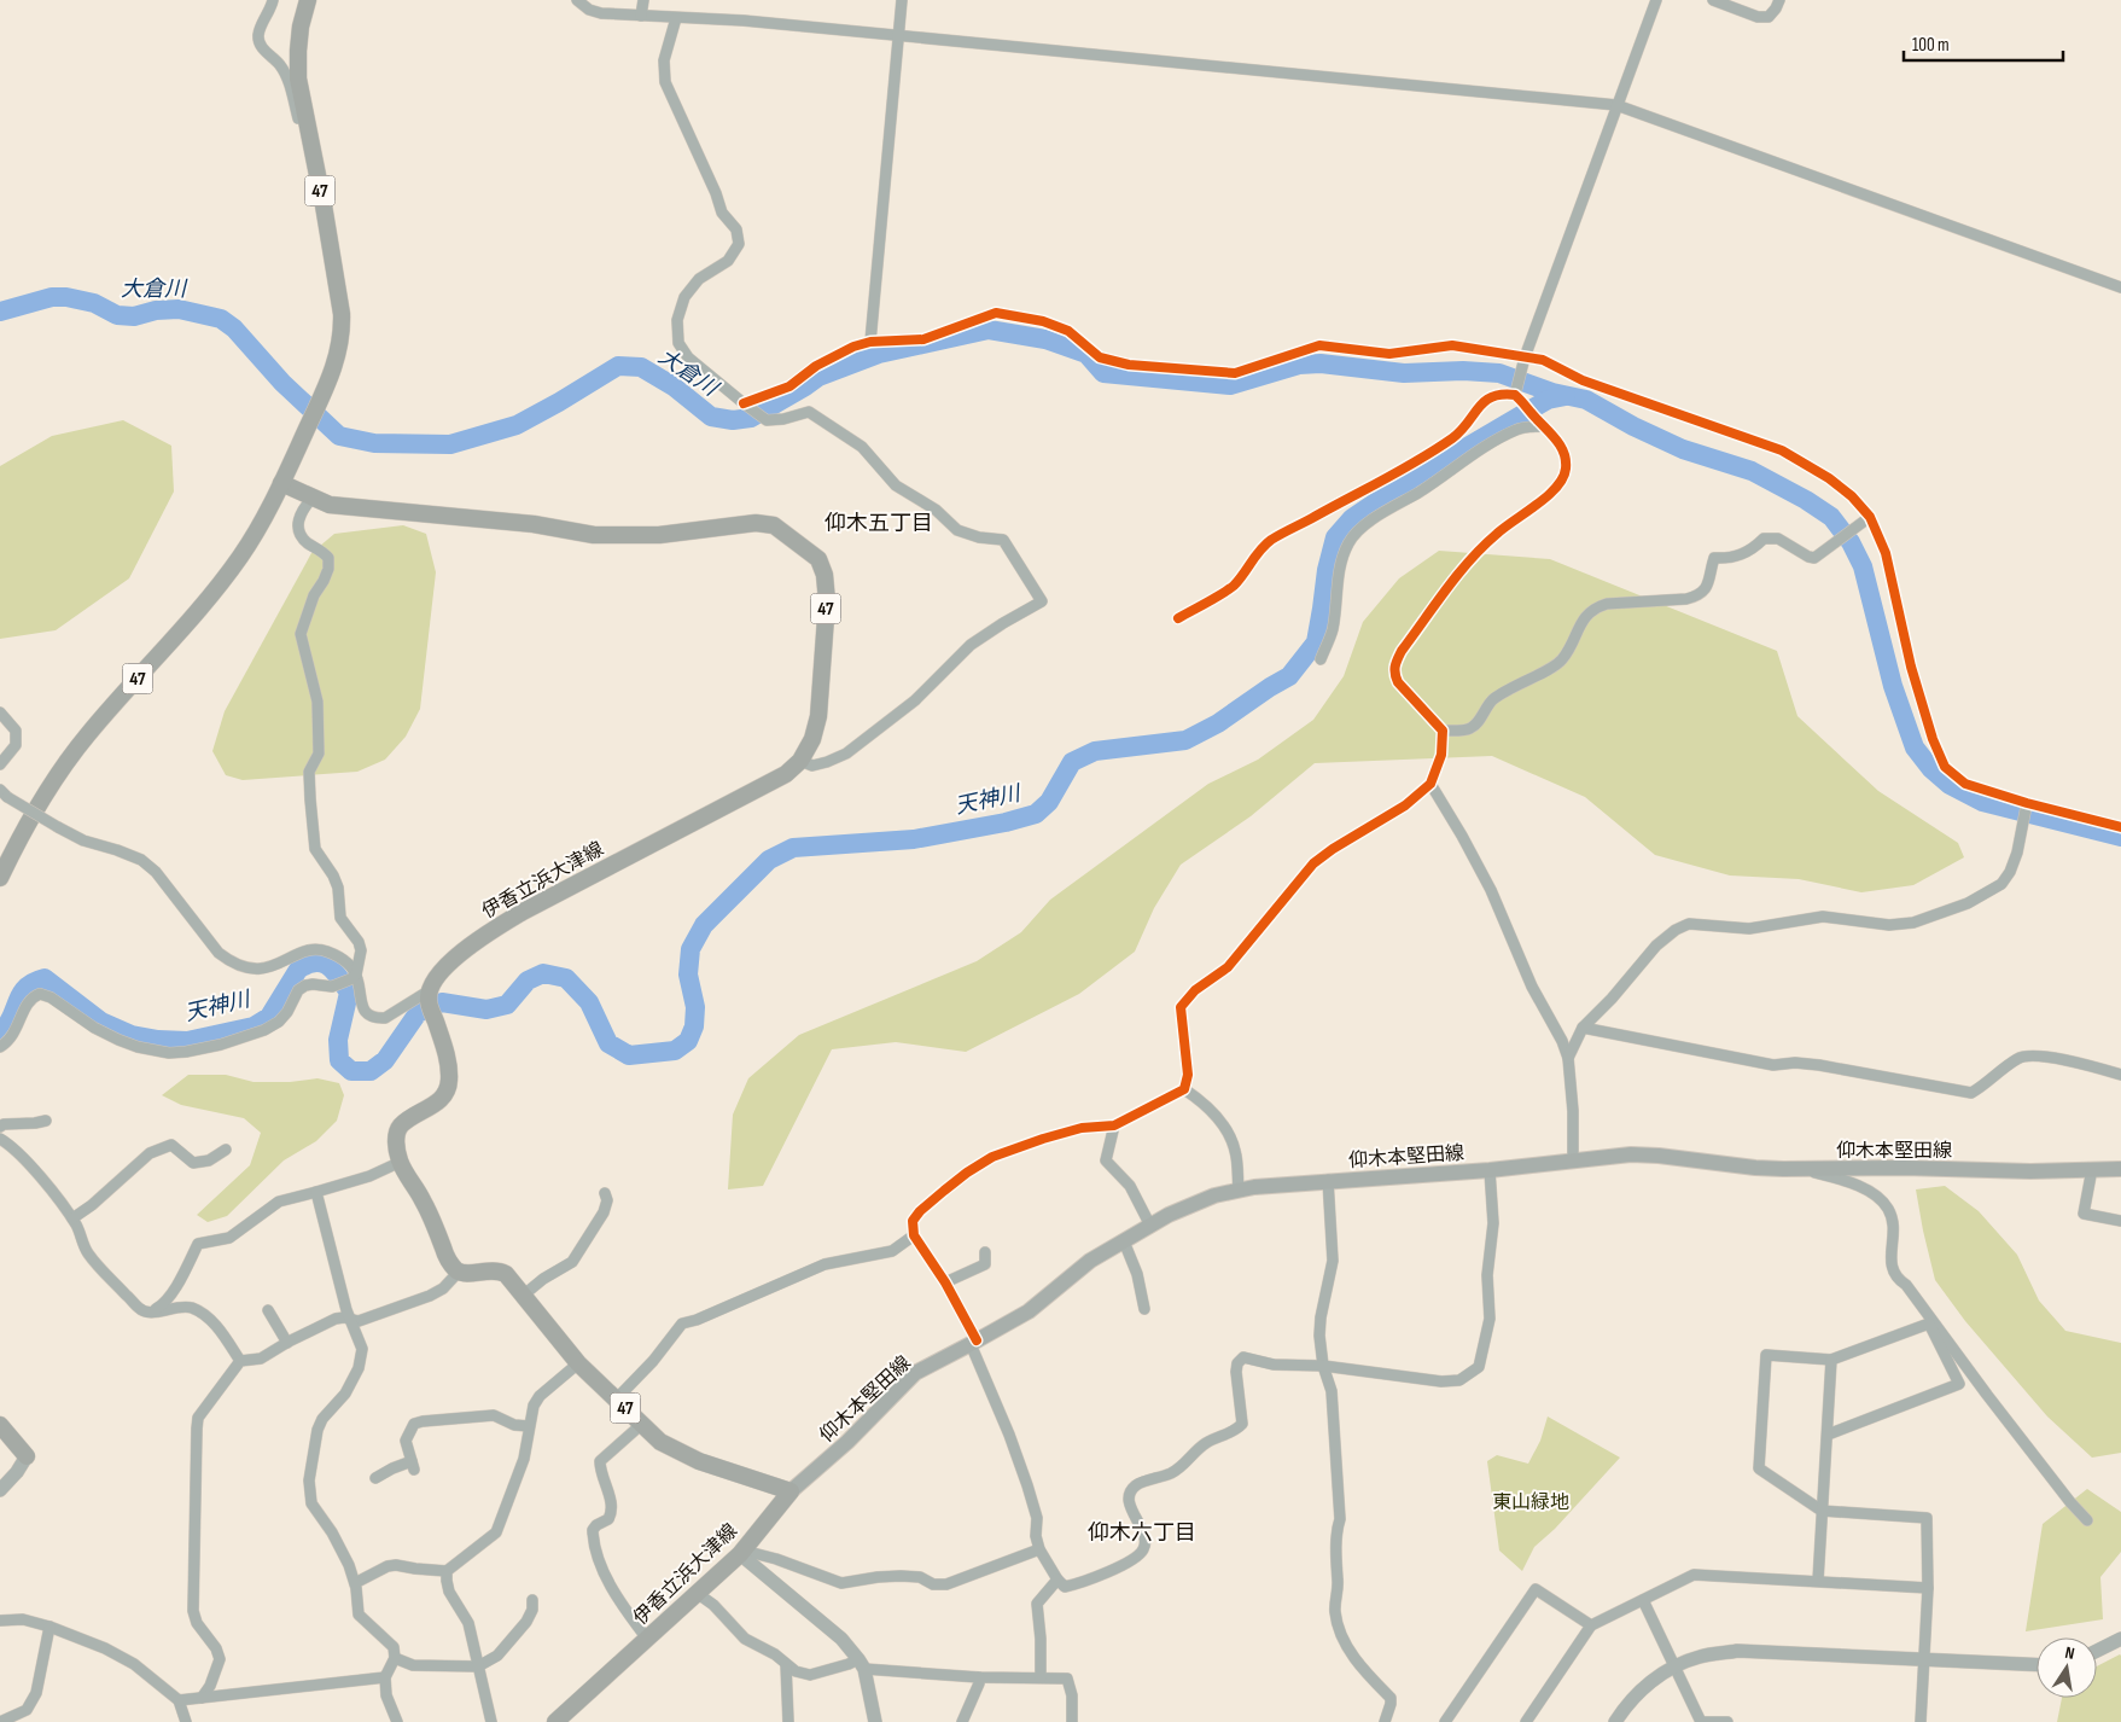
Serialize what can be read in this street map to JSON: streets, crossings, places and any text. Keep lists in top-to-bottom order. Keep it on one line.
{"streets":{"main road":["47","伊香立浜大津線","仰木本堅田線"]},"crossings":[["47","伊香立浜大津線"],["47","仰木本堅田線"],["伊香立浜大津線","仰木本堅田線"]],"districts":["仰木五丁目","仰木六丁目"],"water":["大倉川","天神川"],"parks":["東山緑地"],"scale_bar":"100 m","north":"top"}
